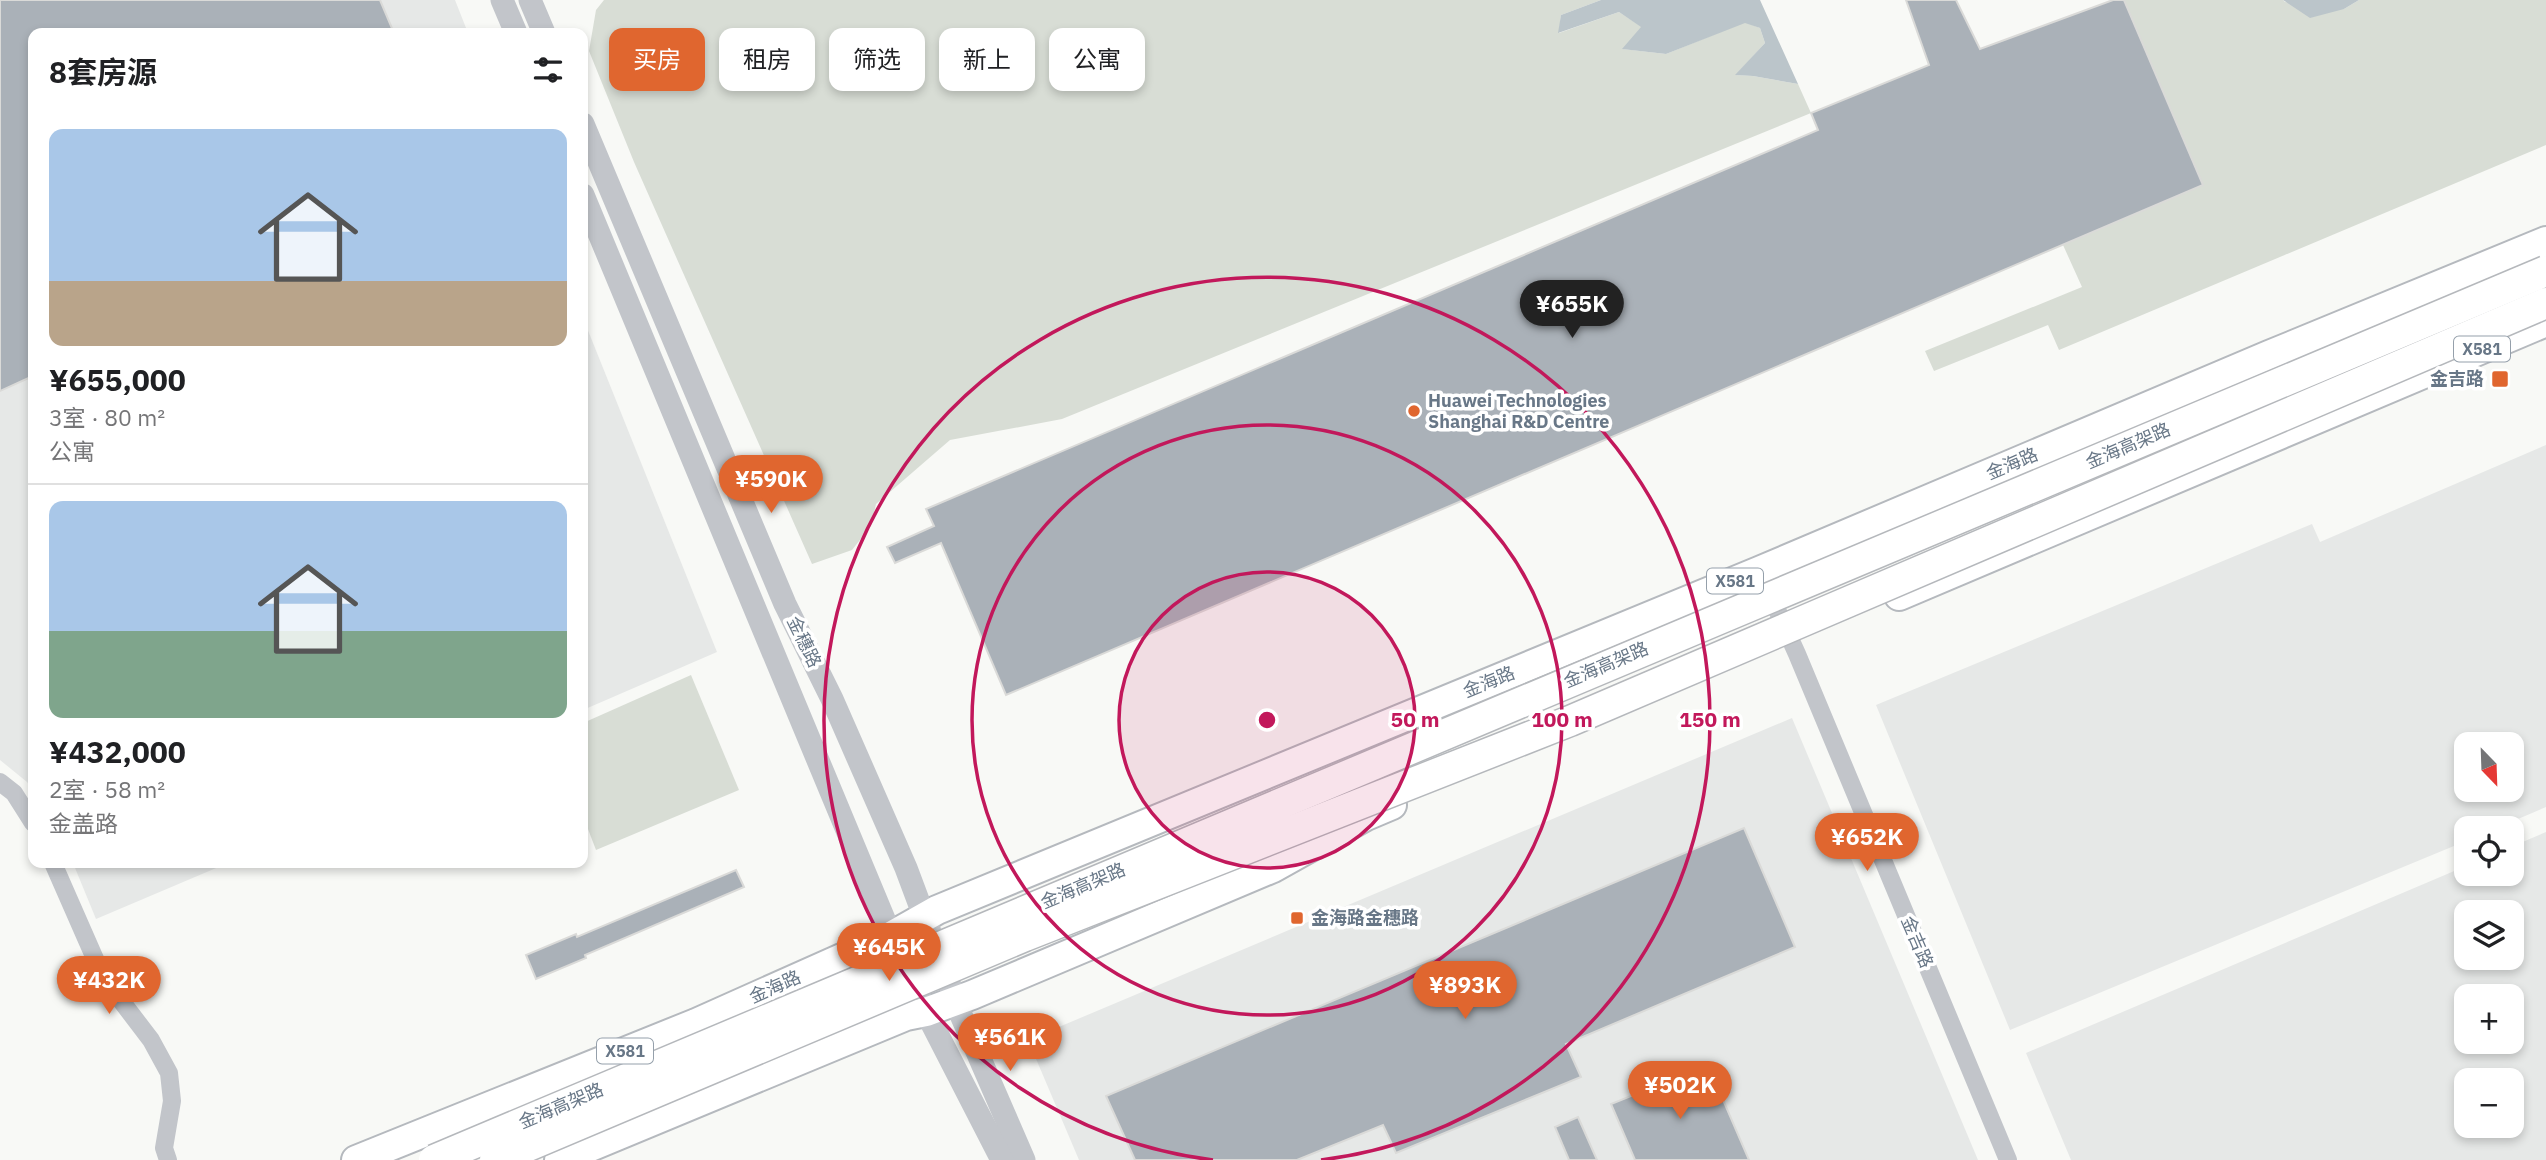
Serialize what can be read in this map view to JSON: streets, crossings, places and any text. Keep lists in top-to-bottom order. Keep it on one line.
{"streets":{"highway":["金海高架路"],"main road":["X581","金海路"],"street":["金穗路","金吉路"]},"crossings":[["X581","金穗路"],["X581","金吉路"],["金海路","金穗路"],["金海路","金吉路"]],"places":{"transit":["金吉路","金海路金穗路"],"other":["Huawei Technologies Shanghai R&D Centre"]},"north":"bottom right","page":{"chip":["买房","租房","筛选","新上","公寓"],"heading":"8套房源","list":[{"name":"¥655,000","note":"3室 · 80 m² · 公寓"},{"name":"¥432,000","note":"2室 · 58 m² · 金盖路"}],"price":["¥655K","¥590K","¥652K","¥645K","¥432K","¥893K","¥561K","¥502K"],"map_buttons":["+","−"]},"rings":["50 m","100 m","150 m"]}
